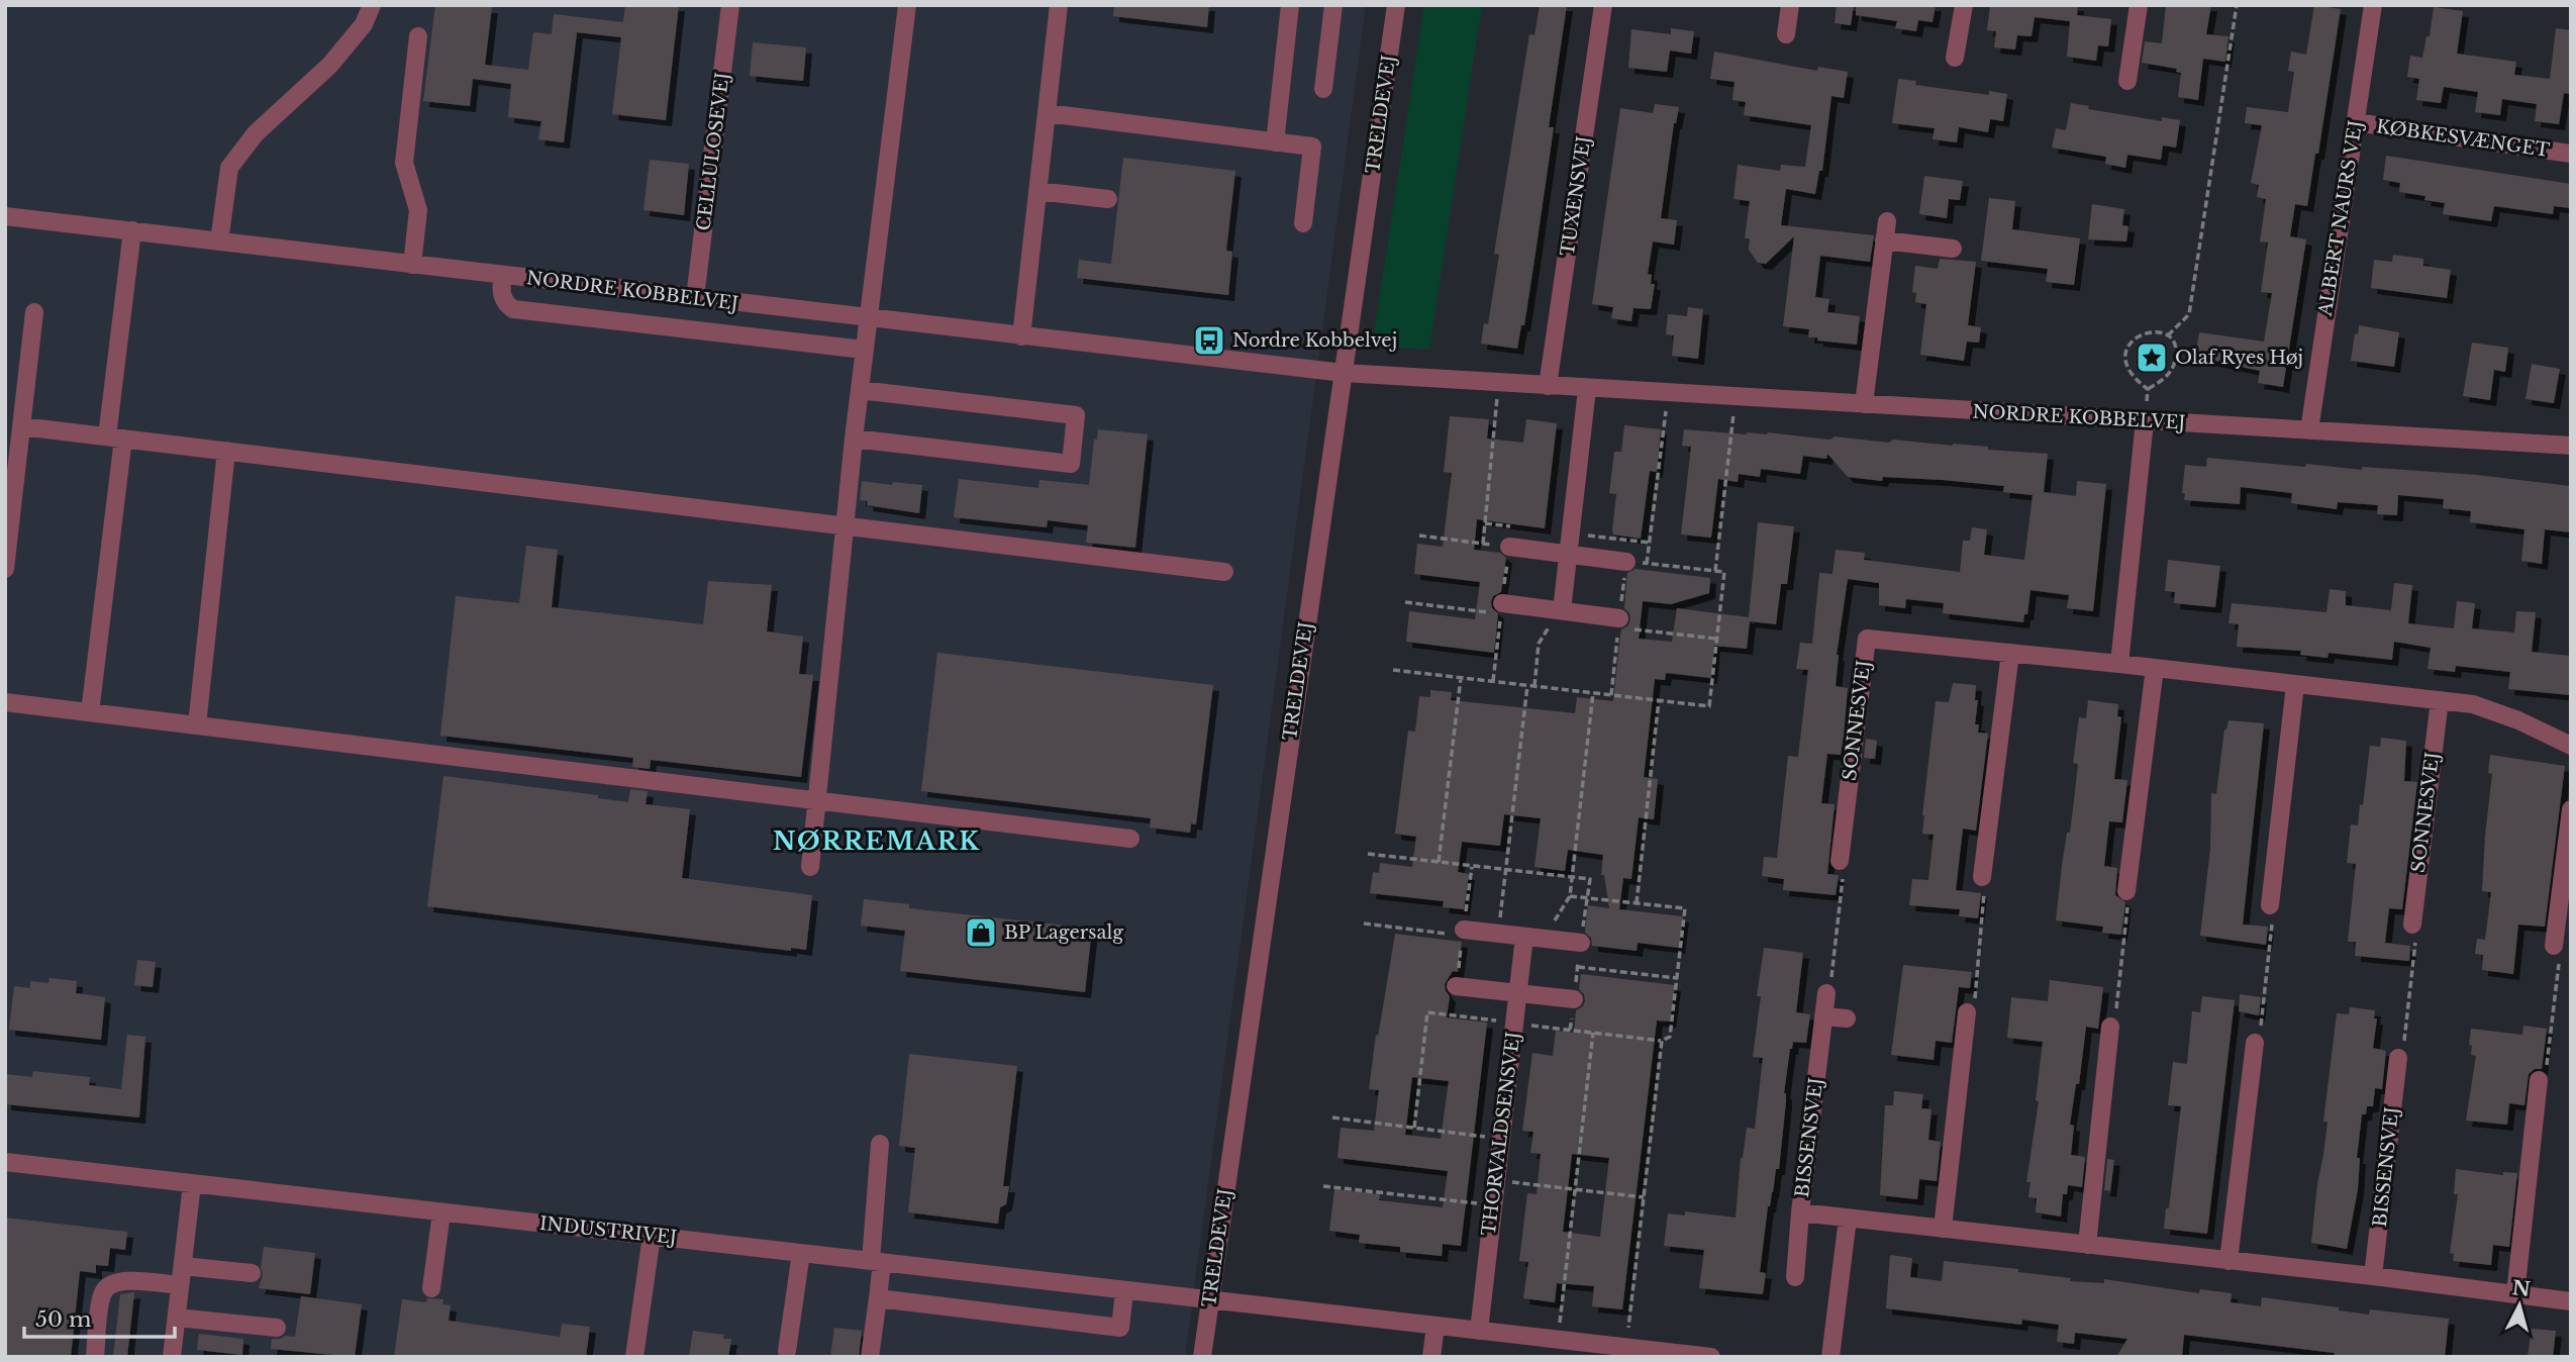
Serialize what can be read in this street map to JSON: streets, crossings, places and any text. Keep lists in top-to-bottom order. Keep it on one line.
{"streets":{"street":["TRELDEVEJ","KØBKESVÆNGET","CELLULOSEVEJ","TUXENSVEJ","ALBERT NAURS VEJ","NORDRE KOBBELVEJ","SONNESVEJ","THORVALDSENSVEJ","BISSENSVEJ","INDUSTRIVEJ"]},"crossings":[["TRELDEVEJ","NORDRE KOBBELVEJ"],["TRELDEVEJ","INDUSTRIVEJ"],["KØBKESVÆNGET","ALBERT NAURS VEJ"],["CELLULOSEVEJ","NORDRE KOBBELVEJ"],["TUXENSVEJ","NORDRE KOBBELVEJ"],["ALBERT NAURS VEJ","NORDRE KOBBELVEJ"]],"districts":["NØRREMARK"],"places":{"bus stop":["Nordre Kobbelvej"],"place":["Olaf Ryes Høj"],"shop":["BP Lagersalg"]},"scale_bar":"50 m","north":"top"}
